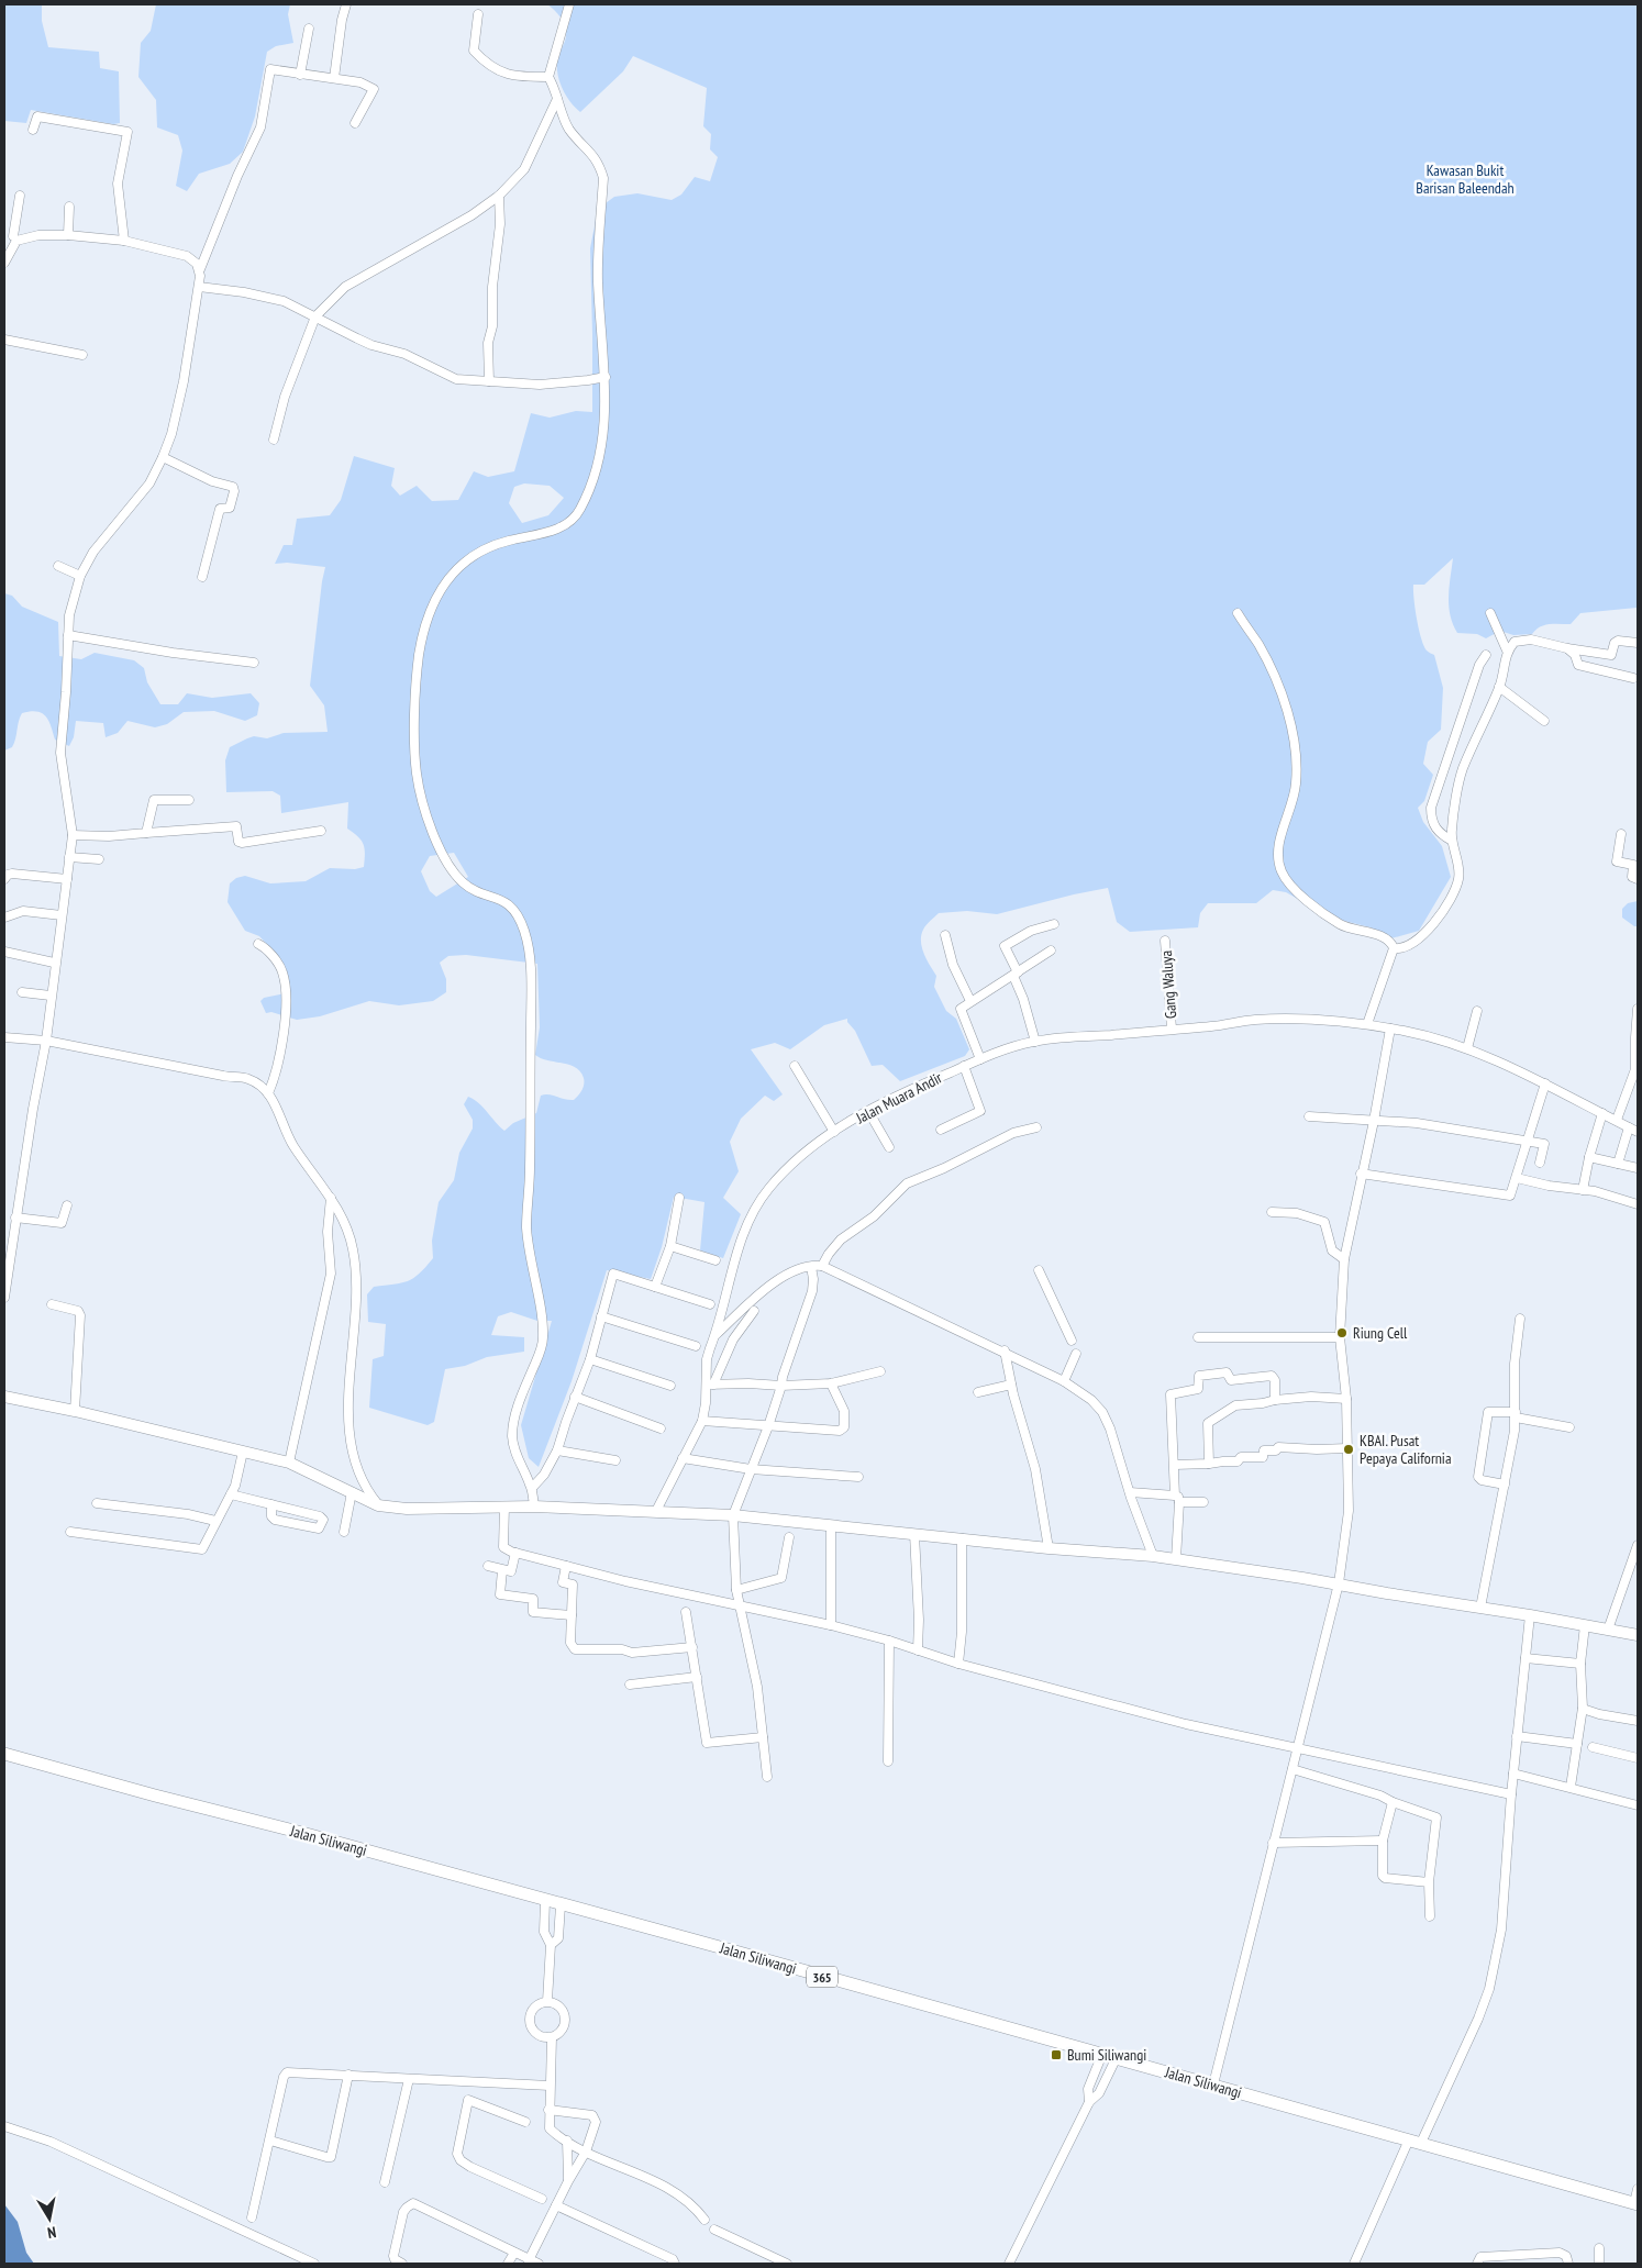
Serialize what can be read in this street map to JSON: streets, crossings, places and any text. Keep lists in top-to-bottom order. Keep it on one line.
{"streets":{"main road":["Jalan Siliwangi","365"],"street":["Gang Waluya","Jalan Muara Andir"]},"crossings":[["Gang Waluya","Jalan Muara Andir"]],"parks":["Kawasan Bukit Barisan Baleendah"],"places":{"other":["Riung Cell","KBAI. Pusat Pepaya California"],"transit":["Bumi Siliwangi"]},"north":"bottom"}
